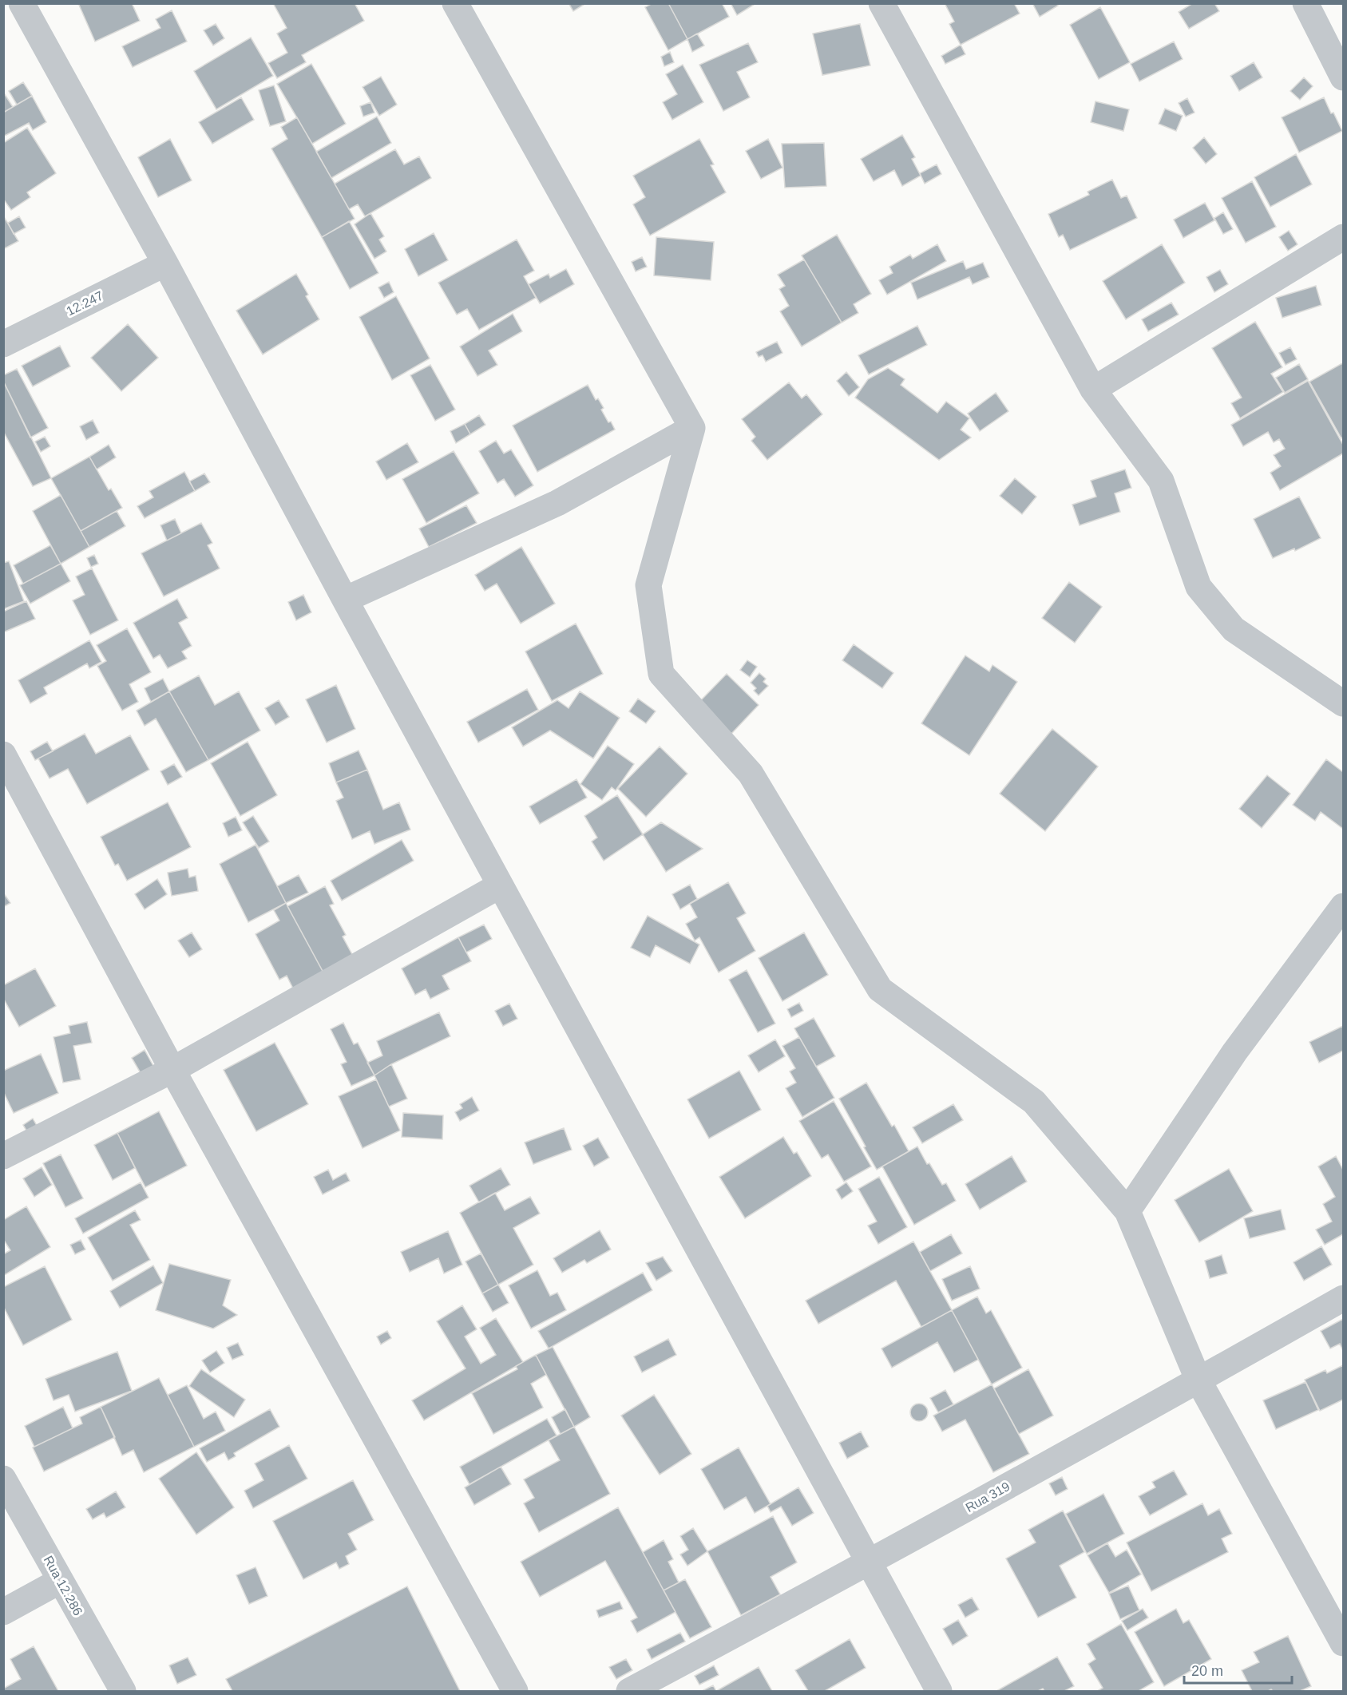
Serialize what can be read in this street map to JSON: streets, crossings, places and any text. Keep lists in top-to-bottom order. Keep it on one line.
{"streets":{"street":["12.247","Rua 319","Rua 12.286"]},"scale_bar":"20 m"}
